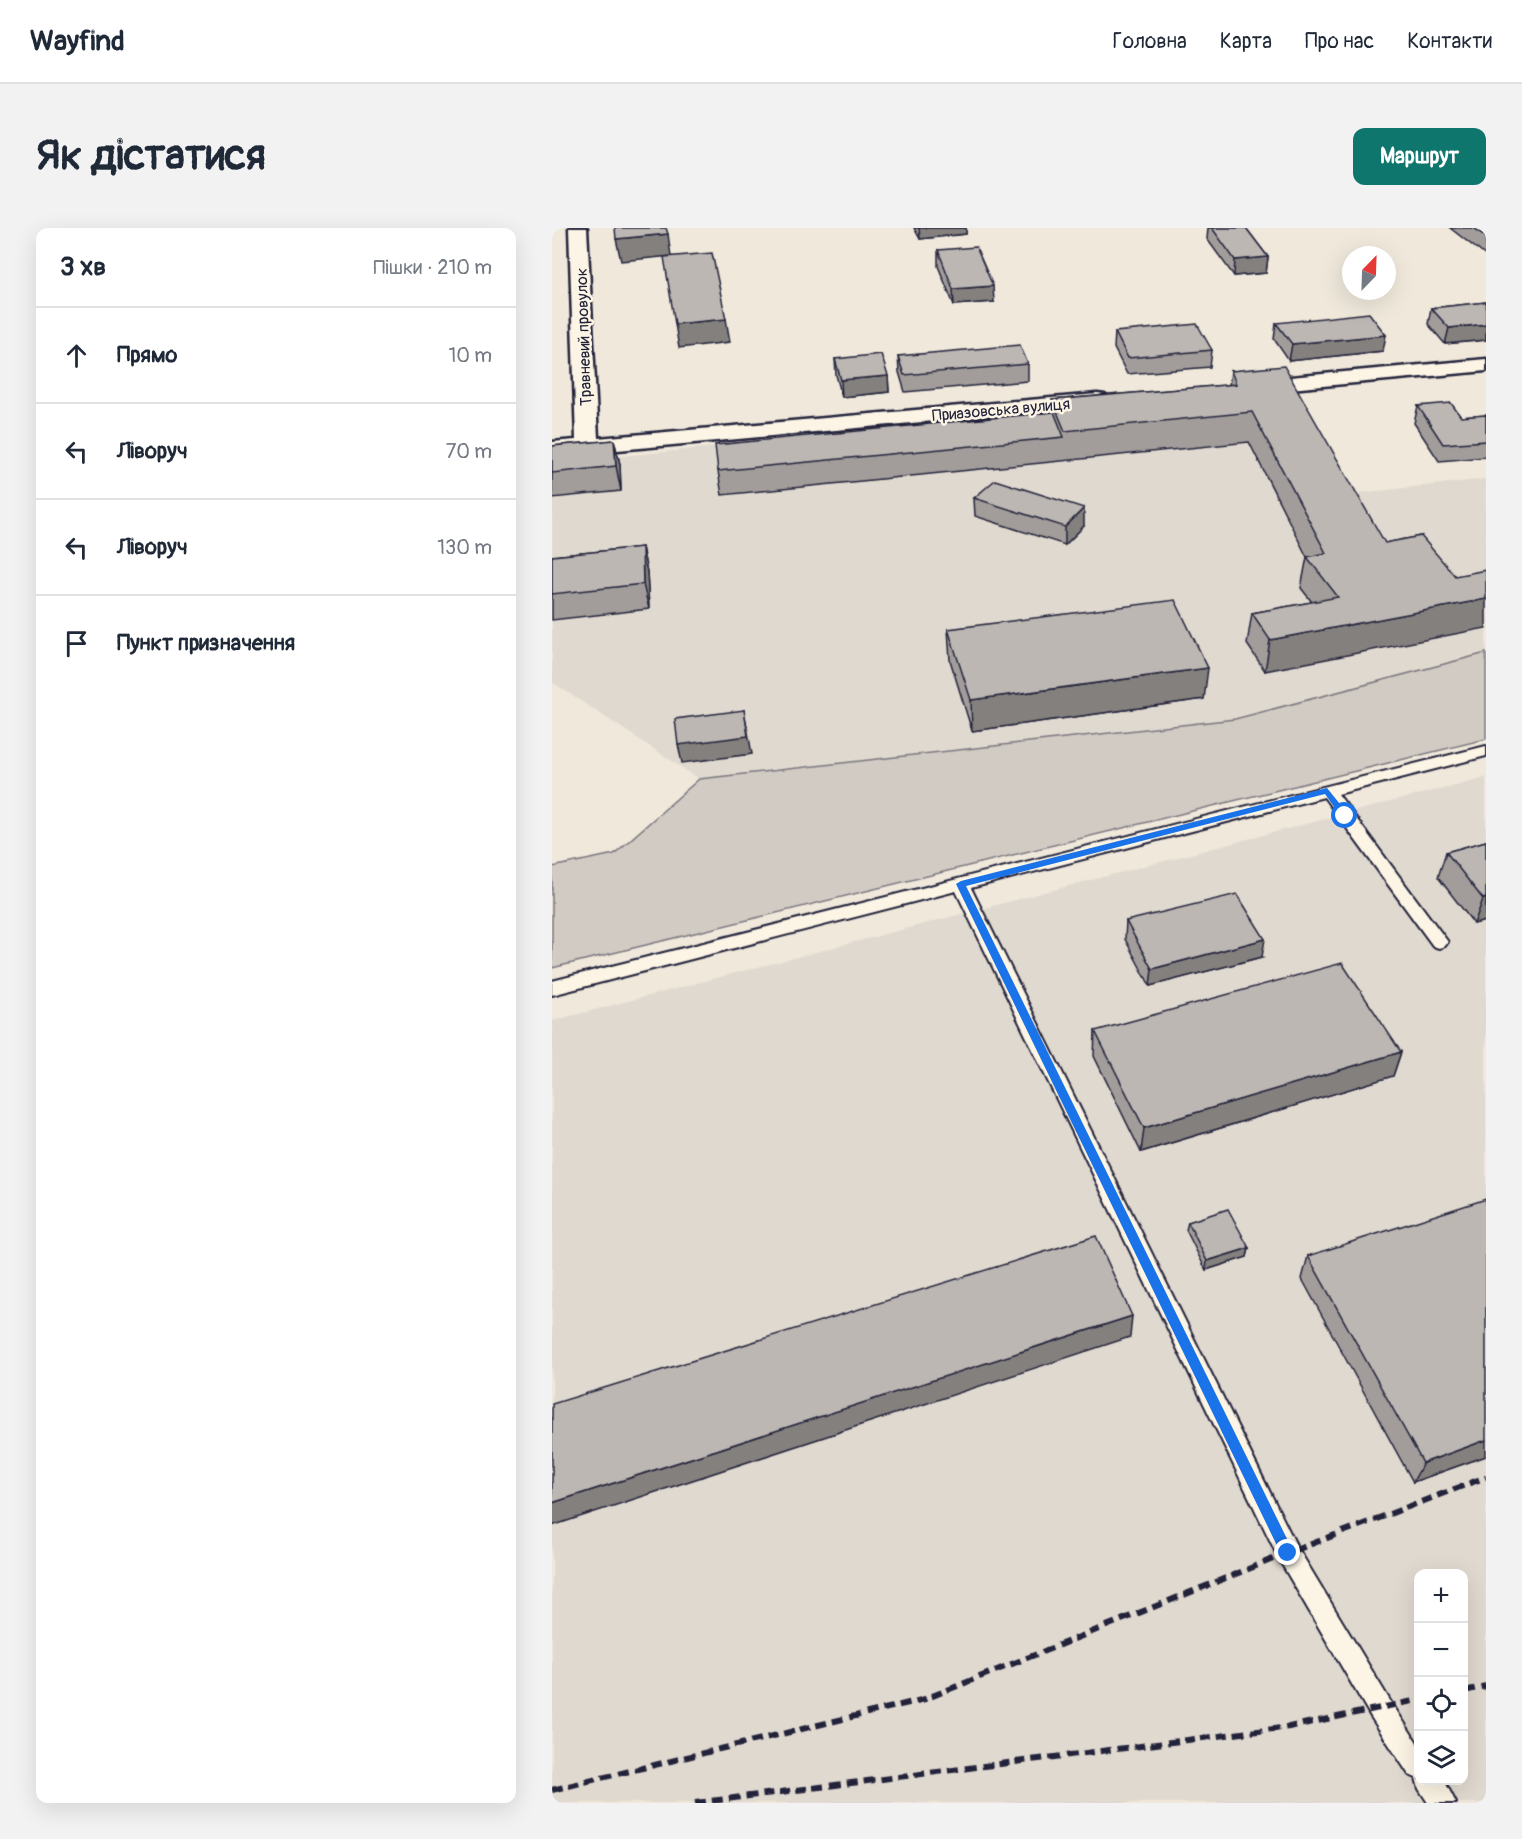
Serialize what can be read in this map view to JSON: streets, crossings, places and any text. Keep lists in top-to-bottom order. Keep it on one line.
{"streets":{"street":["Травневий провулок","Приазовська вулиця"]},"crossings":[["Травневий провулок","Приазовська вулиця"]],"north":"top right","page":{"header":"Wayfind","nav":["Головна","Карта","Про нас","Контакти"],"buttons":"Маршрут","title":"Як дістатися","heading":["3 хв","Пішки · 210 m"],"list":[["Прямо","10 m"],["Ліворуч","70 m"],["Ліворуч","130 m"],"Пункт призначення"],"map_buttons":["+","−"]}}
